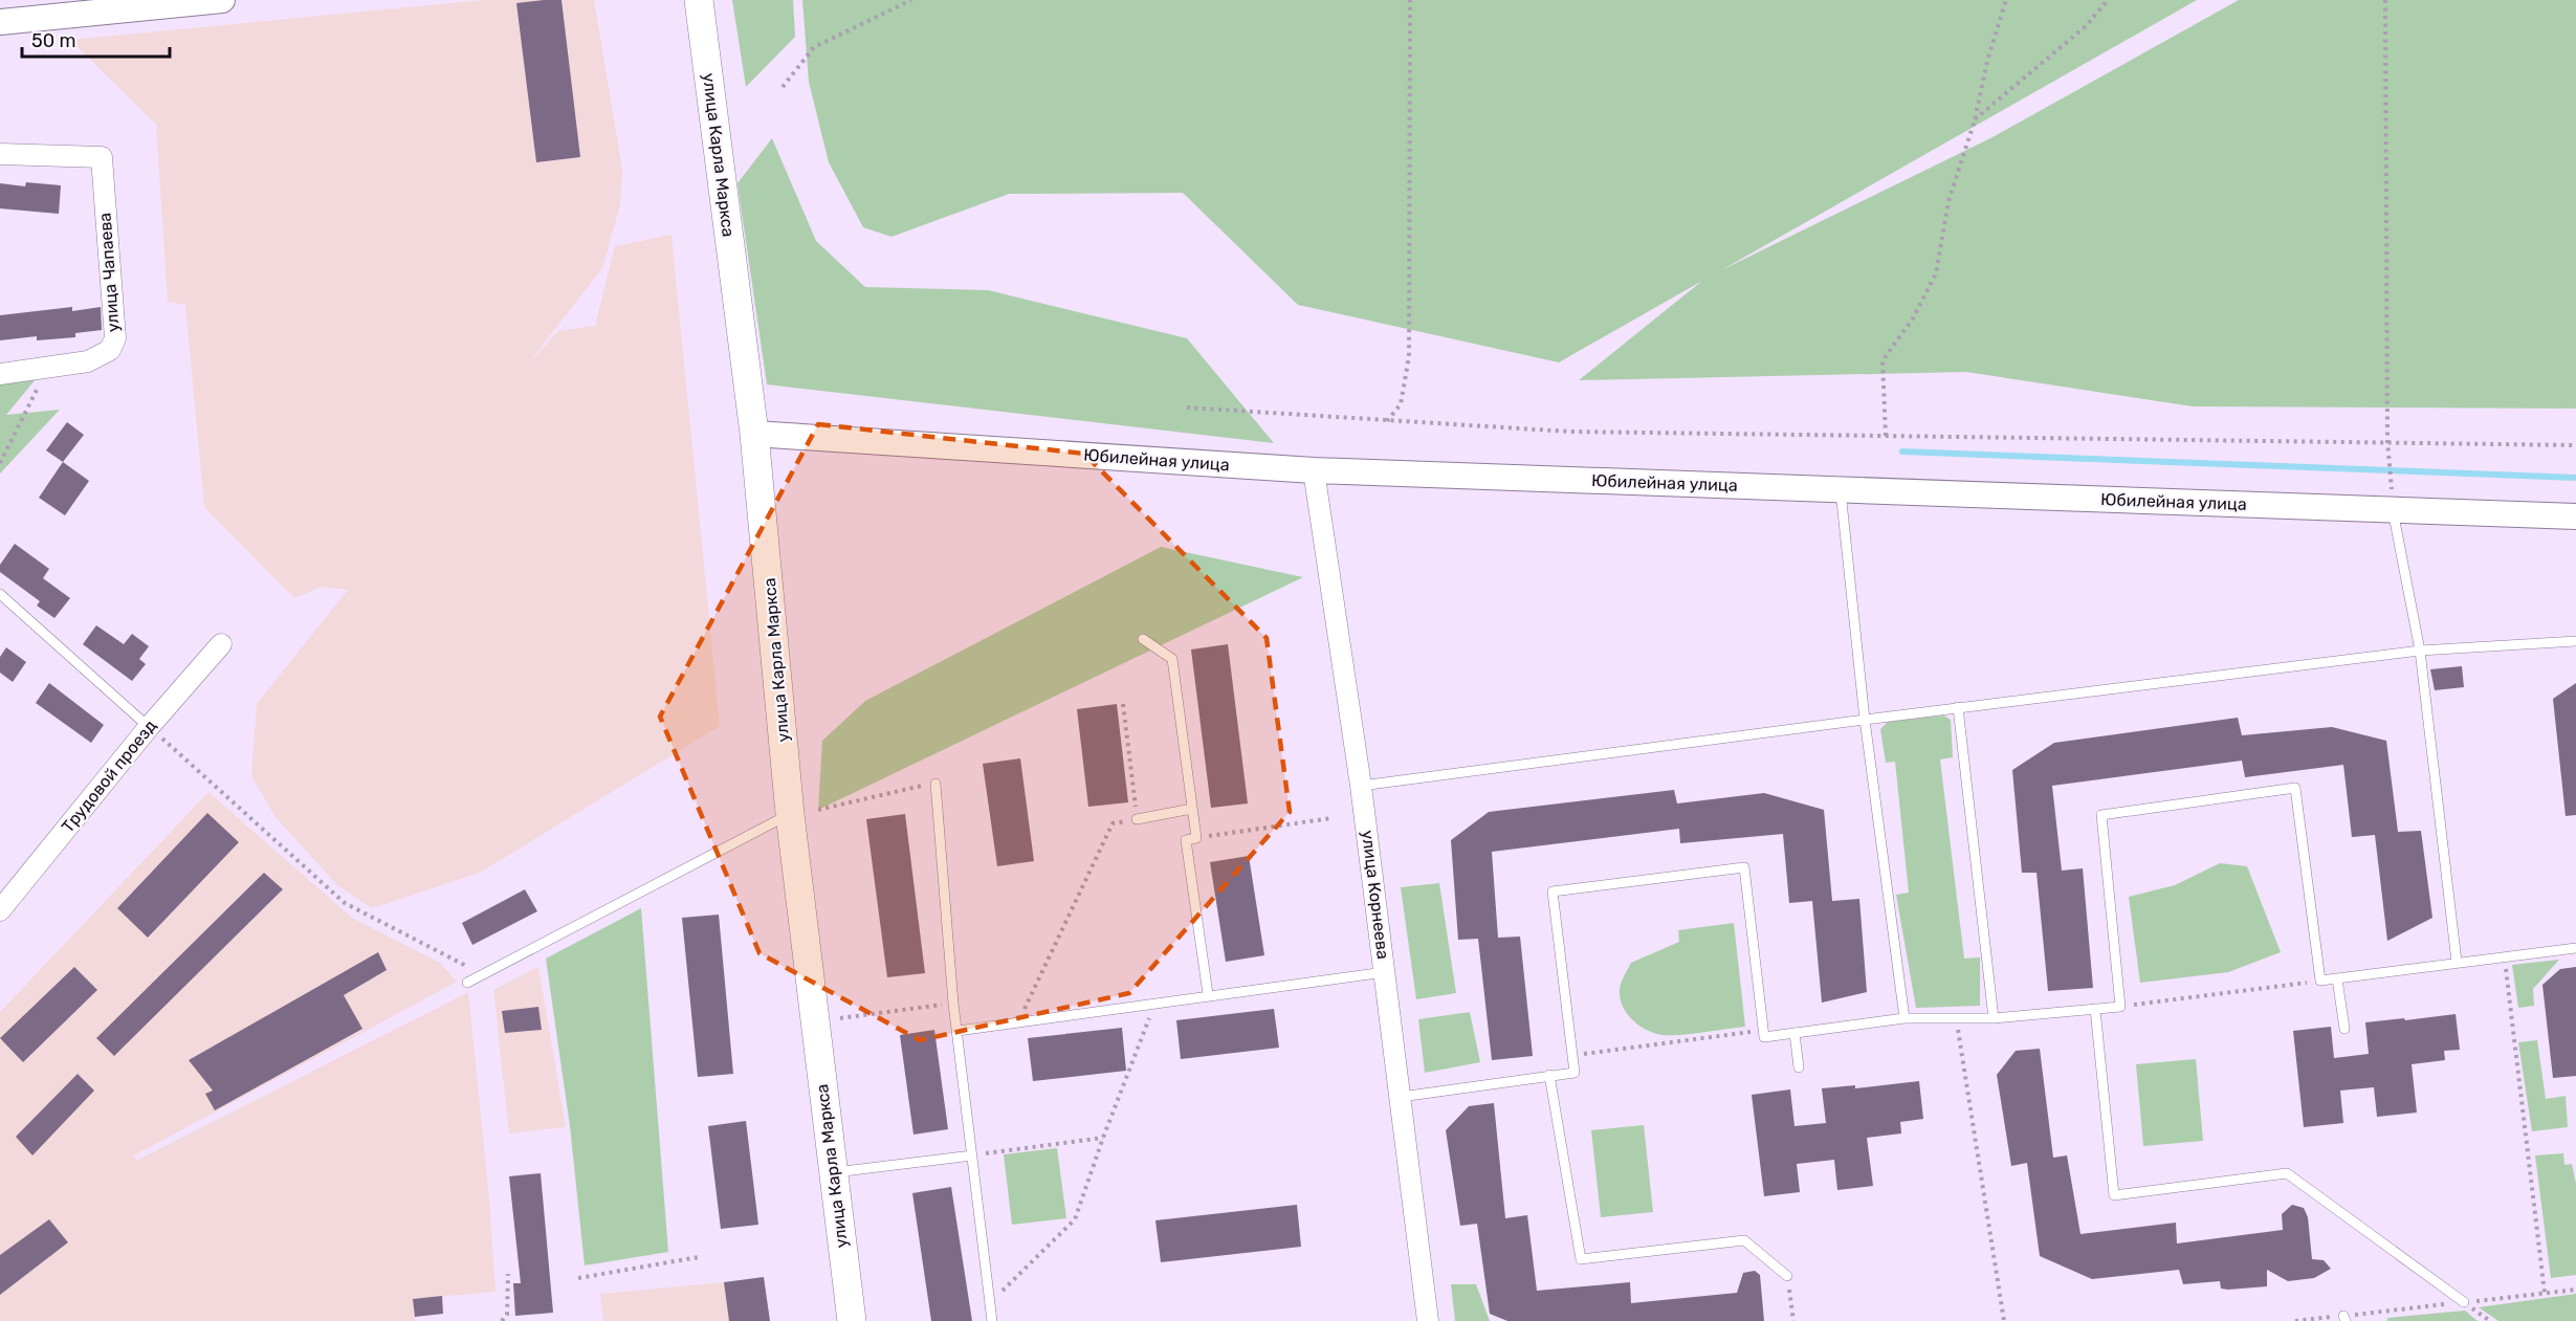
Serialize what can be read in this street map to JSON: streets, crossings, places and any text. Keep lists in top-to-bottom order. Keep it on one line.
{"streets":{"main road":["улица Карла Маркса"],"street":["улица Чапаева","Юбилейная улица","Трудовой проезд","улица Корнеева"]},"crossings":[["улица Карла Маркса","Юбилейная улица"],["Юбилейная улица","улица Корнеева"]],"scale_bar":"50 m"}
